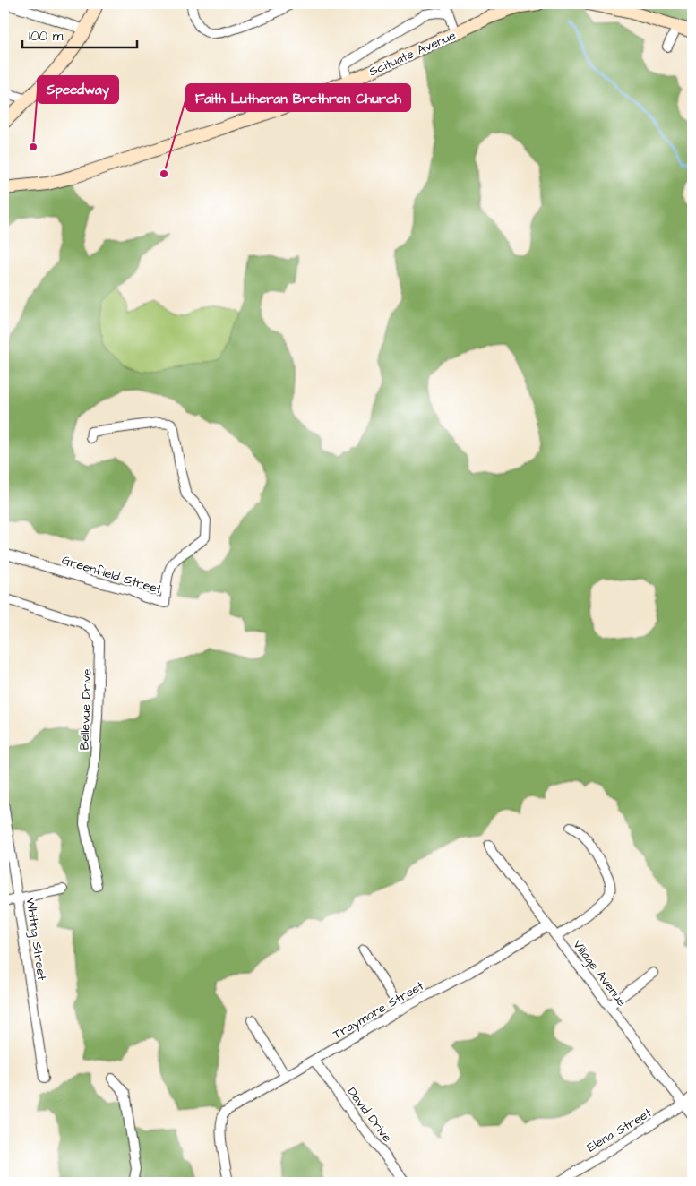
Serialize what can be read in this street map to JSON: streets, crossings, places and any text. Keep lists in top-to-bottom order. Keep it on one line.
{"streets":{"main road":["Scituate Avenue"],"street":["Greenfield Street","Bellevue Drive","Whiting Street","Village Avenue","Traymore Street","David Drive","Elena Street"]},"crossings":[["Village Avenue","Traymore Street"],["Village Avenue","Elena Street"],["Traymore Street","David Drive"]],"places":["Speedway","Faith Lutheran Brethren Church"],"scale_bar":"100 m"}
